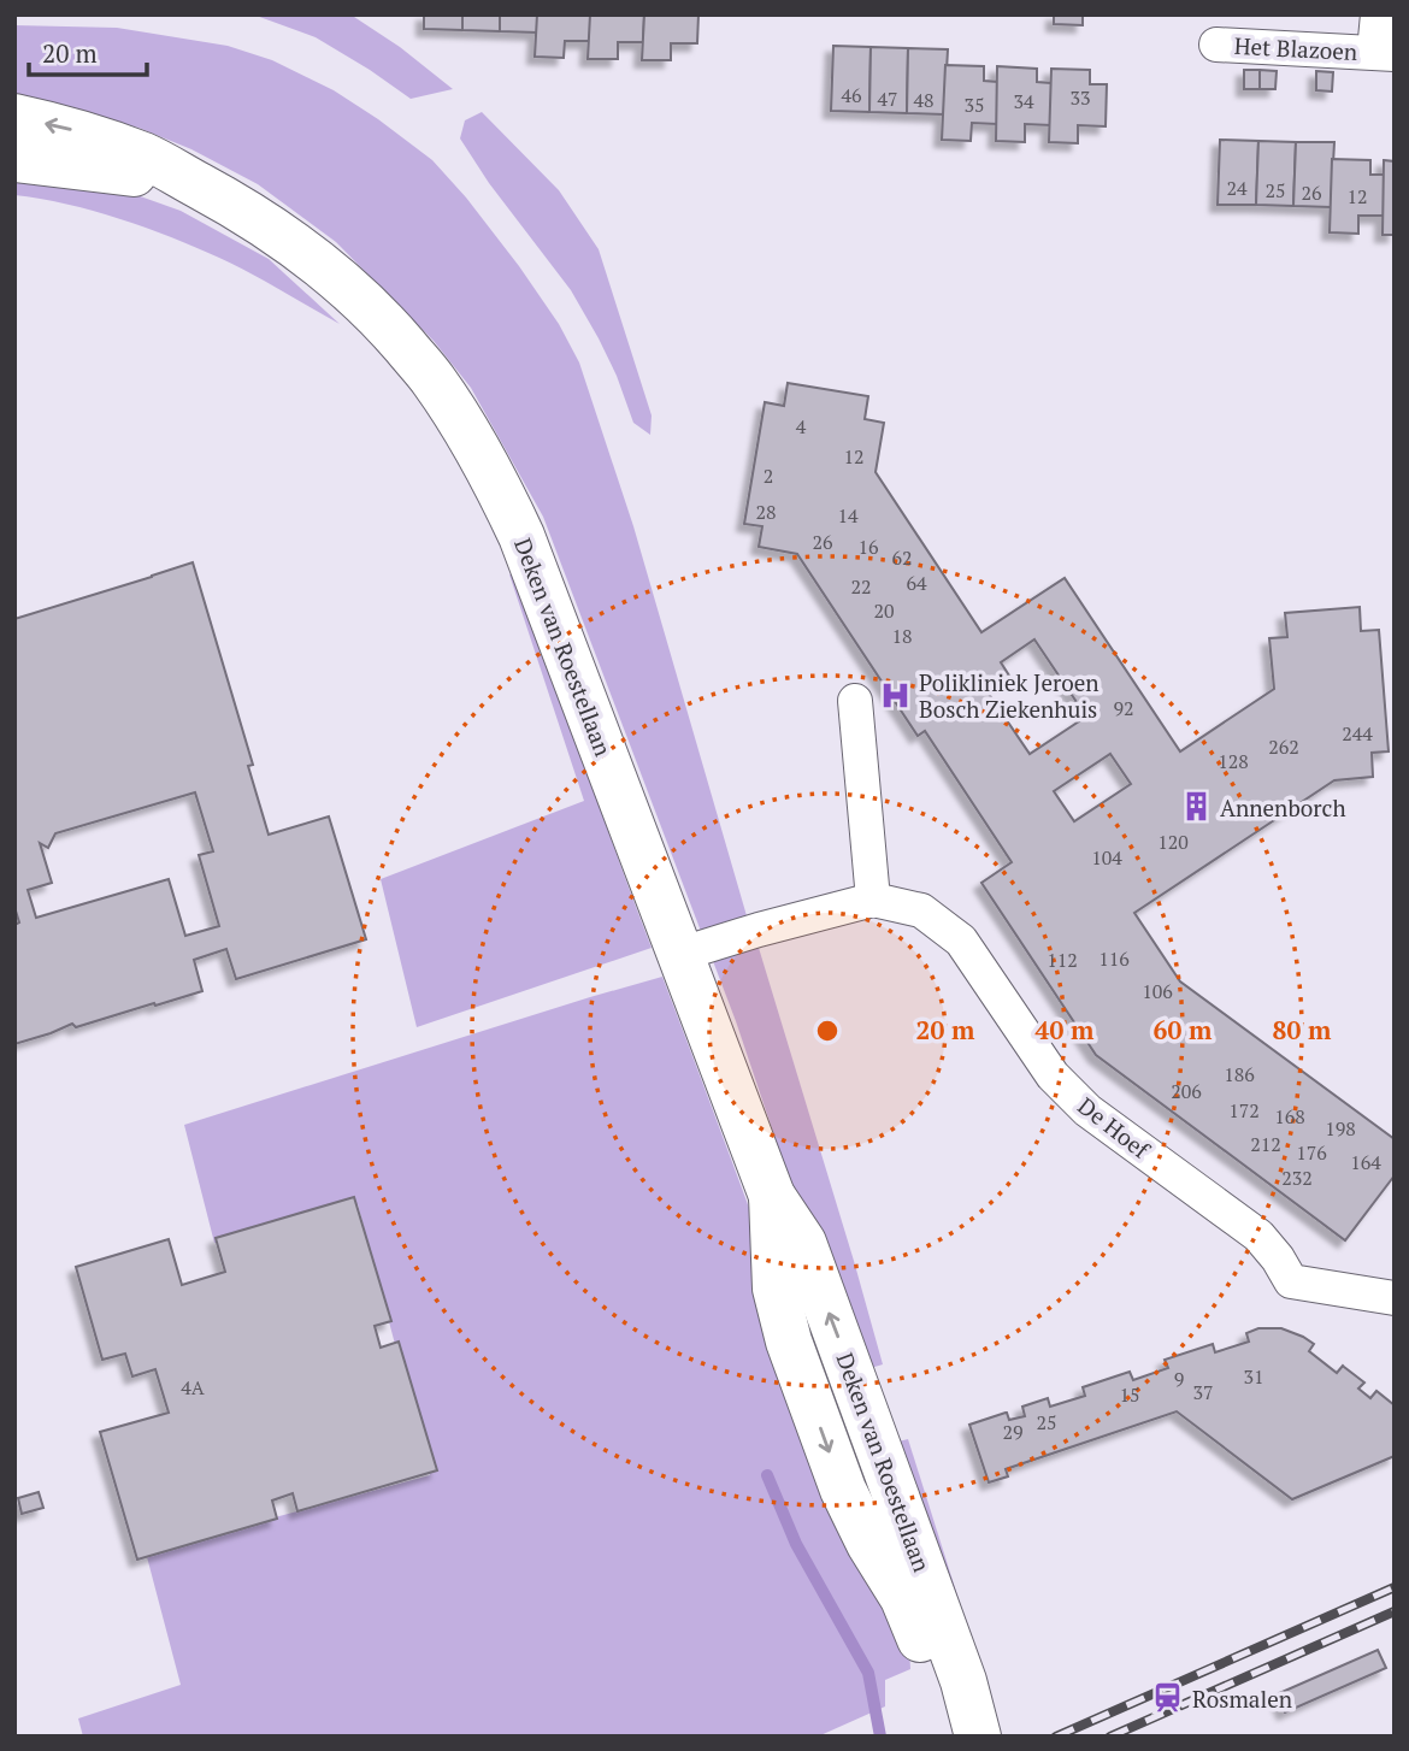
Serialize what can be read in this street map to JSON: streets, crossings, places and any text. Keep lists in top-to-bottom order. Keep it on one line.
{"streets":{"main road":["Deken van Roestellaan"],"street":["Het Blazoen","De Hoef"]},"crossings":[["Deken van Roestellaan","De Hoef"]],"places":{"hospital":["Polikliniek Jeroen Bosch Ziekenhuis"],"building":["Annenborch"],"station":["Rosmalen"]},"house_numbers":["46","33","47","48","34","35","24","25","26","12","4","12","2","28","14","26","16","62","64","22","20","18","92","244","262","128","120","104","116","112","106","186","206","172","168","198","212","176","164","232","31","9","4A","37","15","25","29"],"scale_bar":"20 m","rings":["20 m","40 m","60 m","80 m"]}
